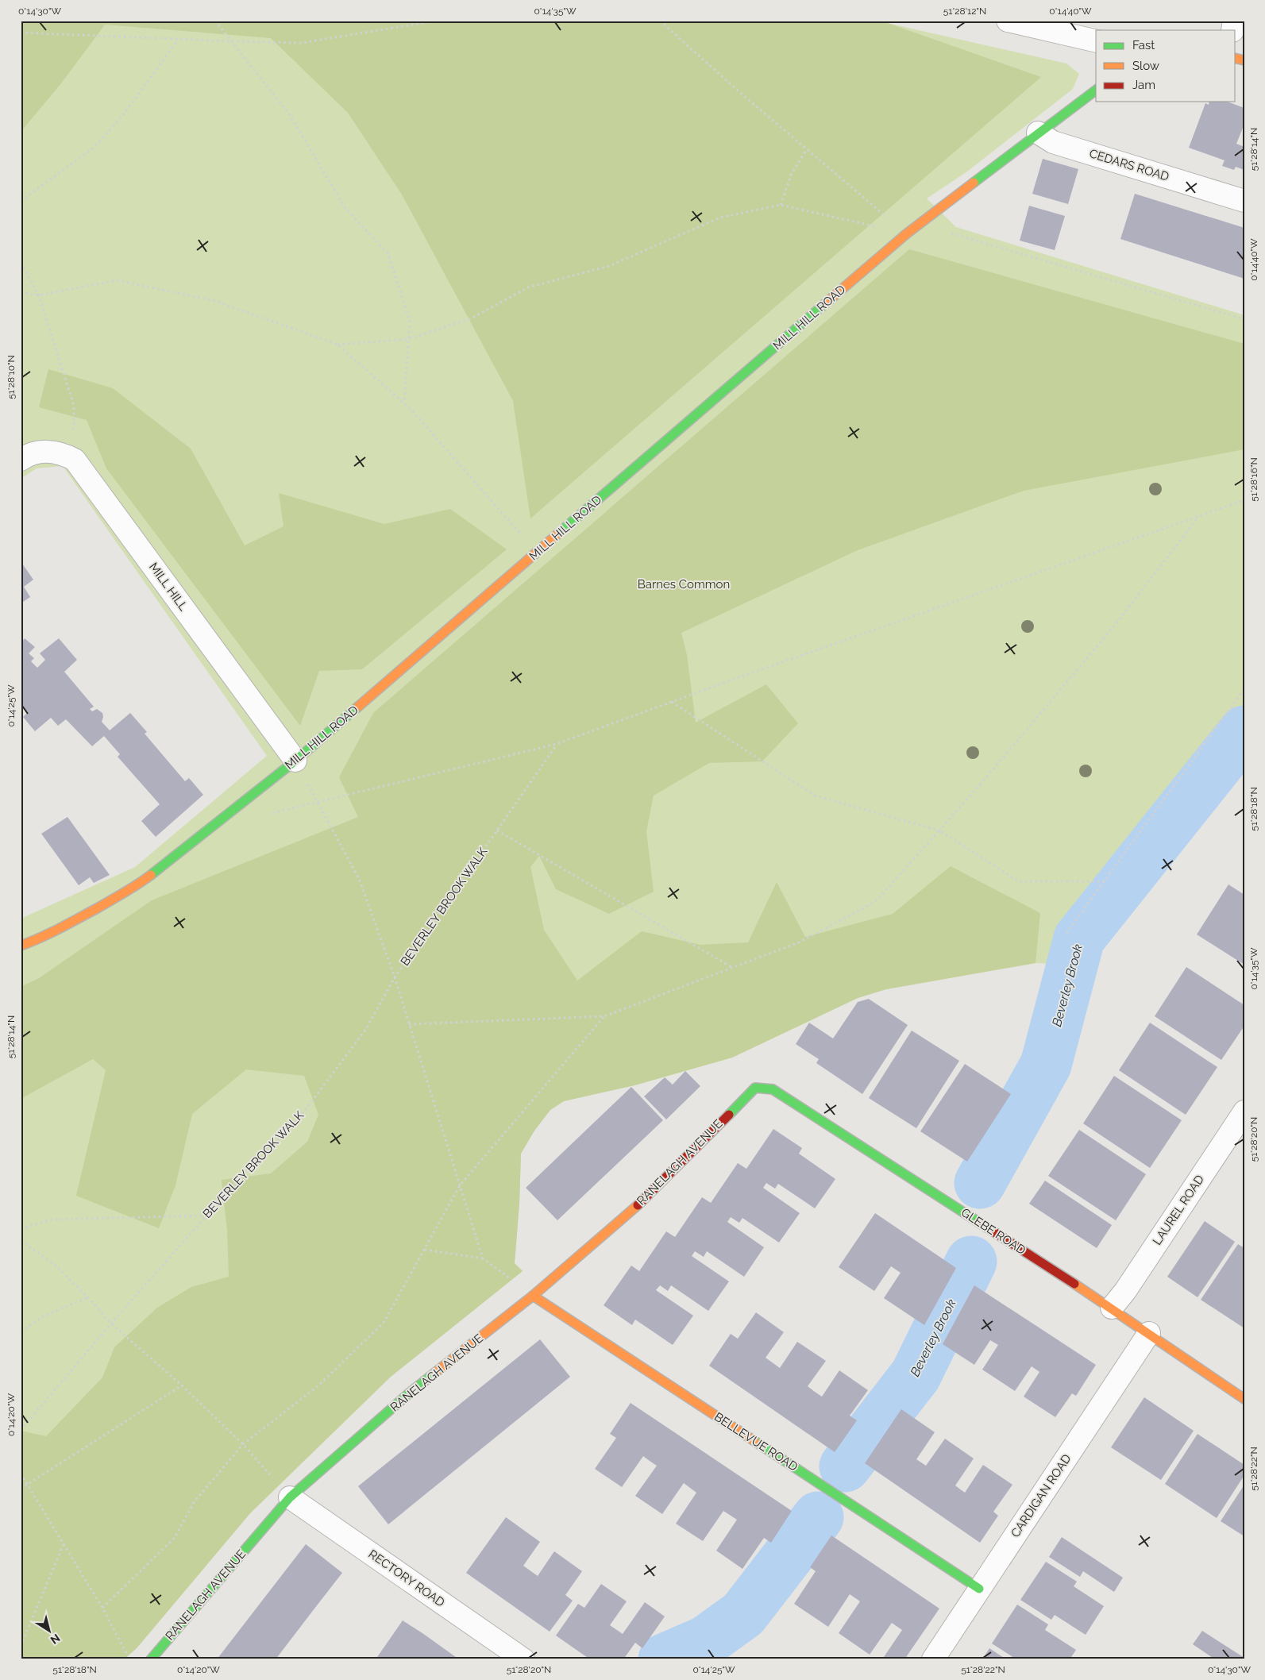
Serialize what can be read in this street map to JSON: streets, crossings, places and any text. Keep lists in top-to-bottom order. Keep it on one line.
{"streets":{"street":["CEDARS ROAD","MILL HILL ROAD","MILL HILL","RANELAGH AVENUE","LAUREL ROAD","GLEBE ROAD","BELLEVUE ROAD","CARDIGAN ROAD","RECTORY ROAD"],"path":["BEVERLEY BROOK WALK"]},"crossings":[["CEDARS ROAD","MILL HILL ROAD"],["MILL HILL ROAD","MILL HILL"],["RANELAGH AVENUE","GLEBE ROAD"],["RANELAGH AVENUE","BELLEVUE ROAD"],["RANELAGH AVENUE","RECTORY ROAD"],["LAUREL ROAD","GLEBE ROAD"],["GLEBE ROAD","CARDIGAN ROAD"],["BELLEVUE ROAD","CARDIGAN ROAD"]],"water":["Beverley Brook"],"parks":["Barnes Common"],"legend":["Fast","Slow","Jam"],"north":"bottom right","coordinates":["0°14'30\"W","0°14'35\"W","51°28'12\"N","0°14'40\"W","51°28'14\"N","51°28'10\"N","51°28'16\"N","0°14'25\"W","51°28'18\"N","51°28'20\"N","0°14'20\"W","51°28'22\"N"]}
